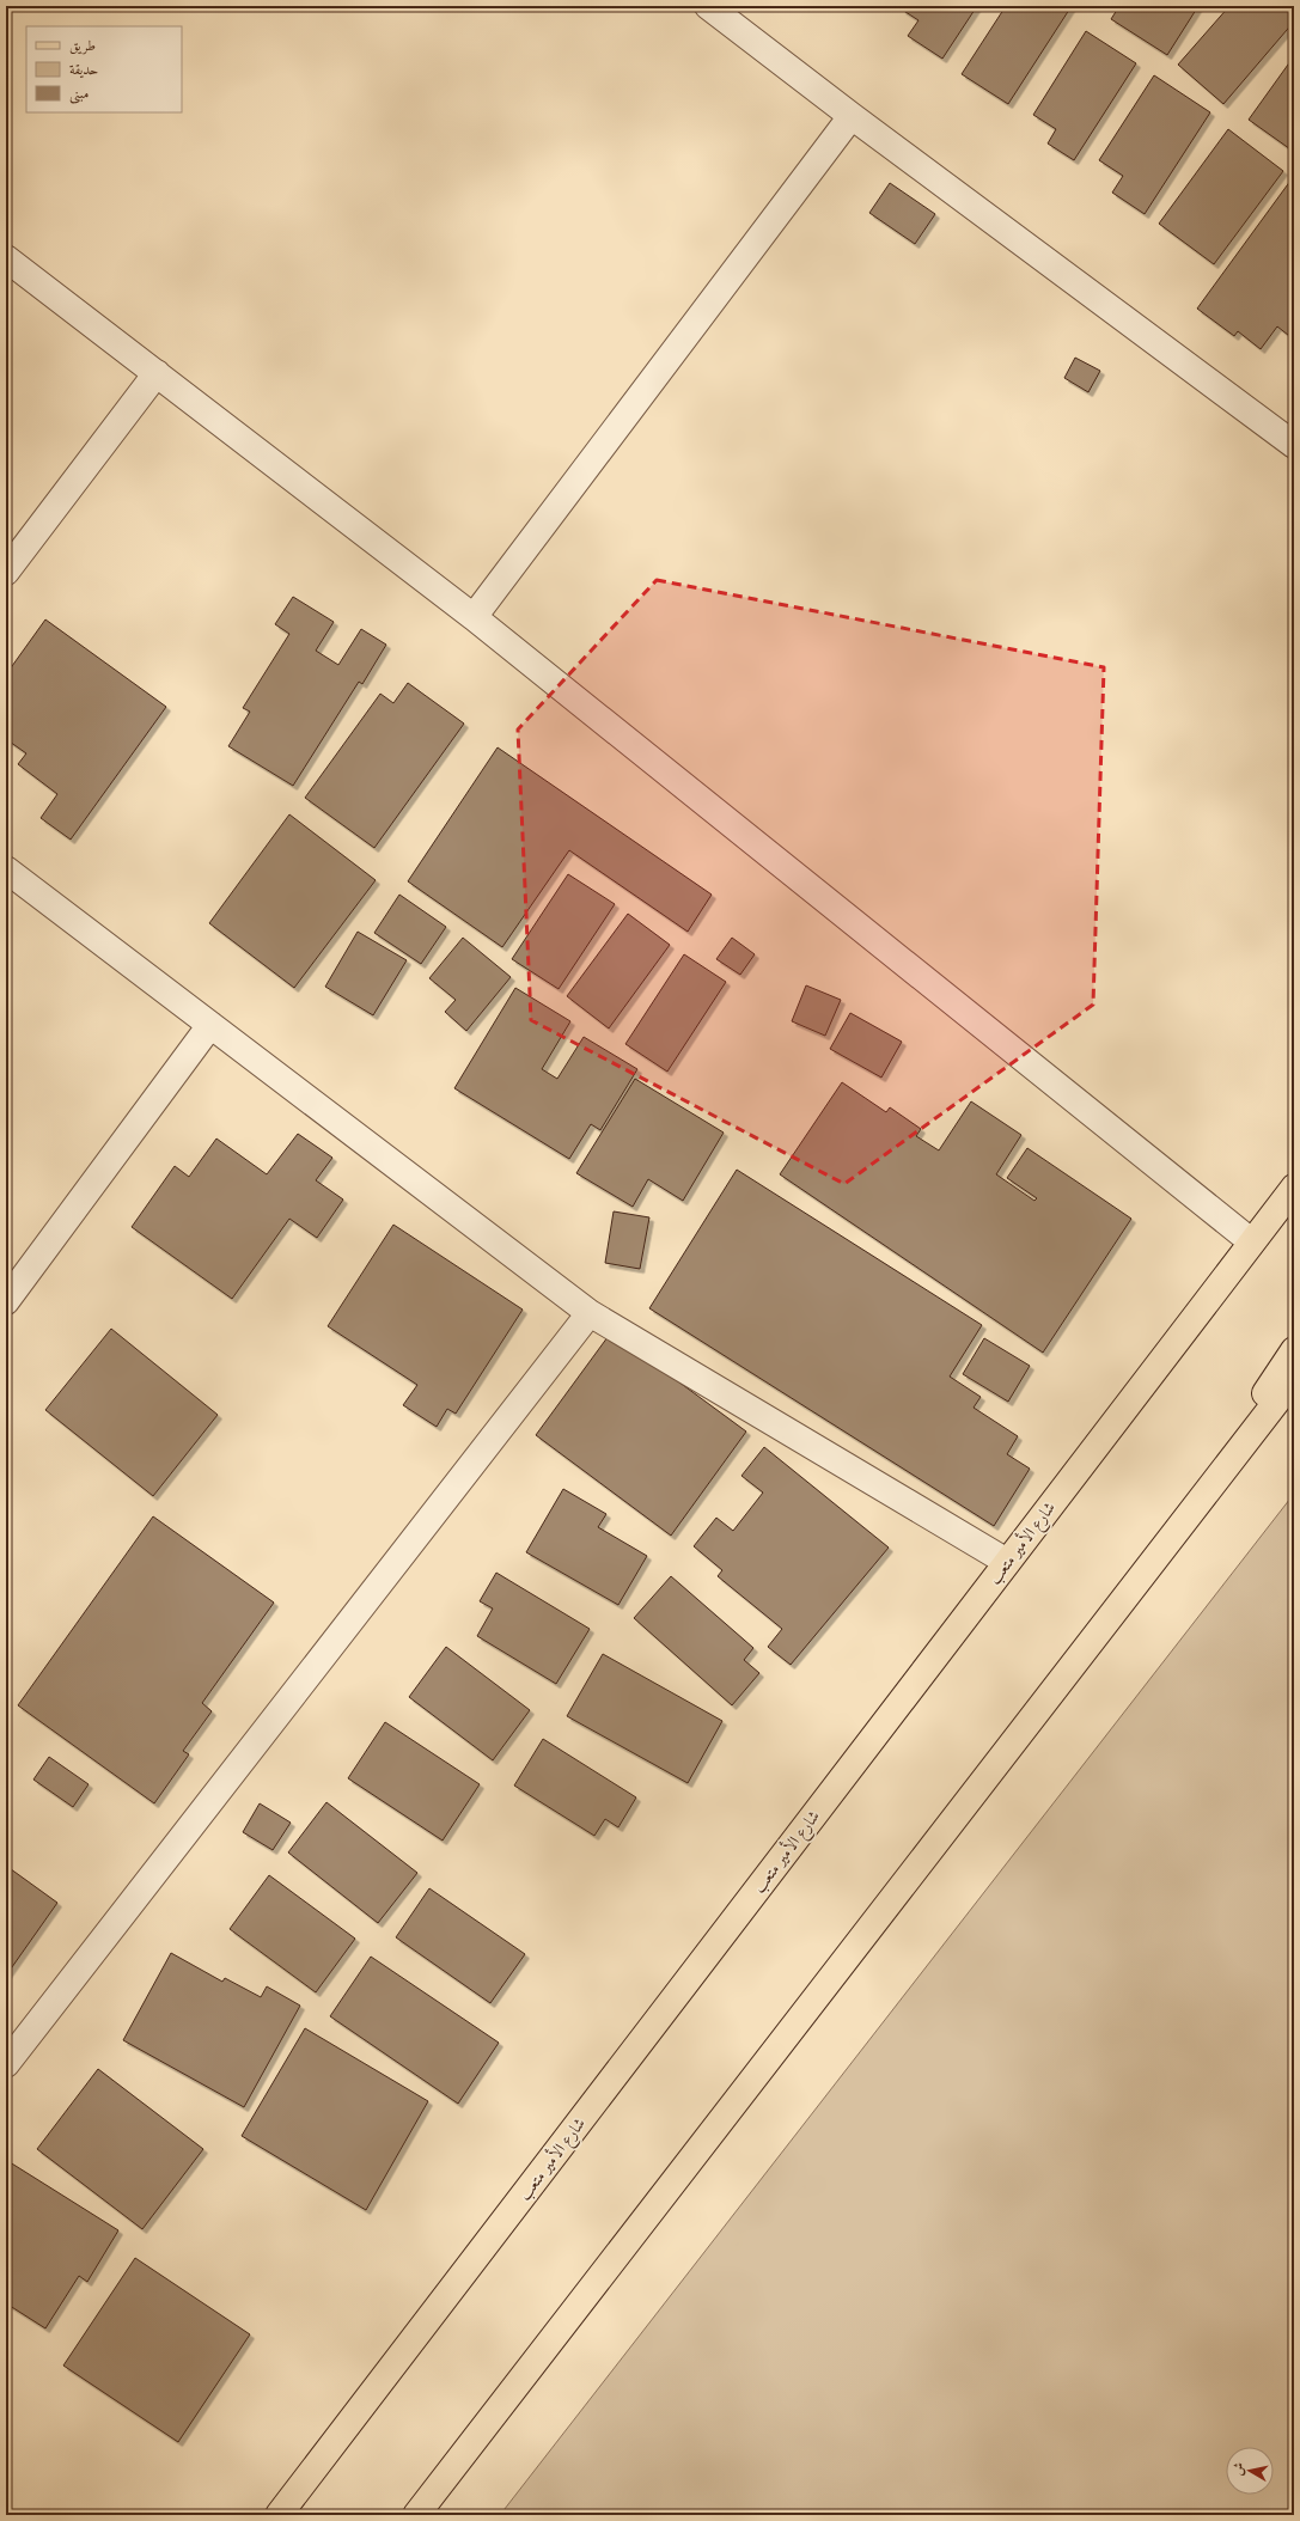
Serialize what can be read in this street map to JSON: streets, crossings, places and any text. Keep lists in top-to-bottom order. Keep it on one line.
{"streets":{"main road":["شارع الأمير متعب"]},"legend":["طريق","حديقة","مبنى"],"north":"left"}
